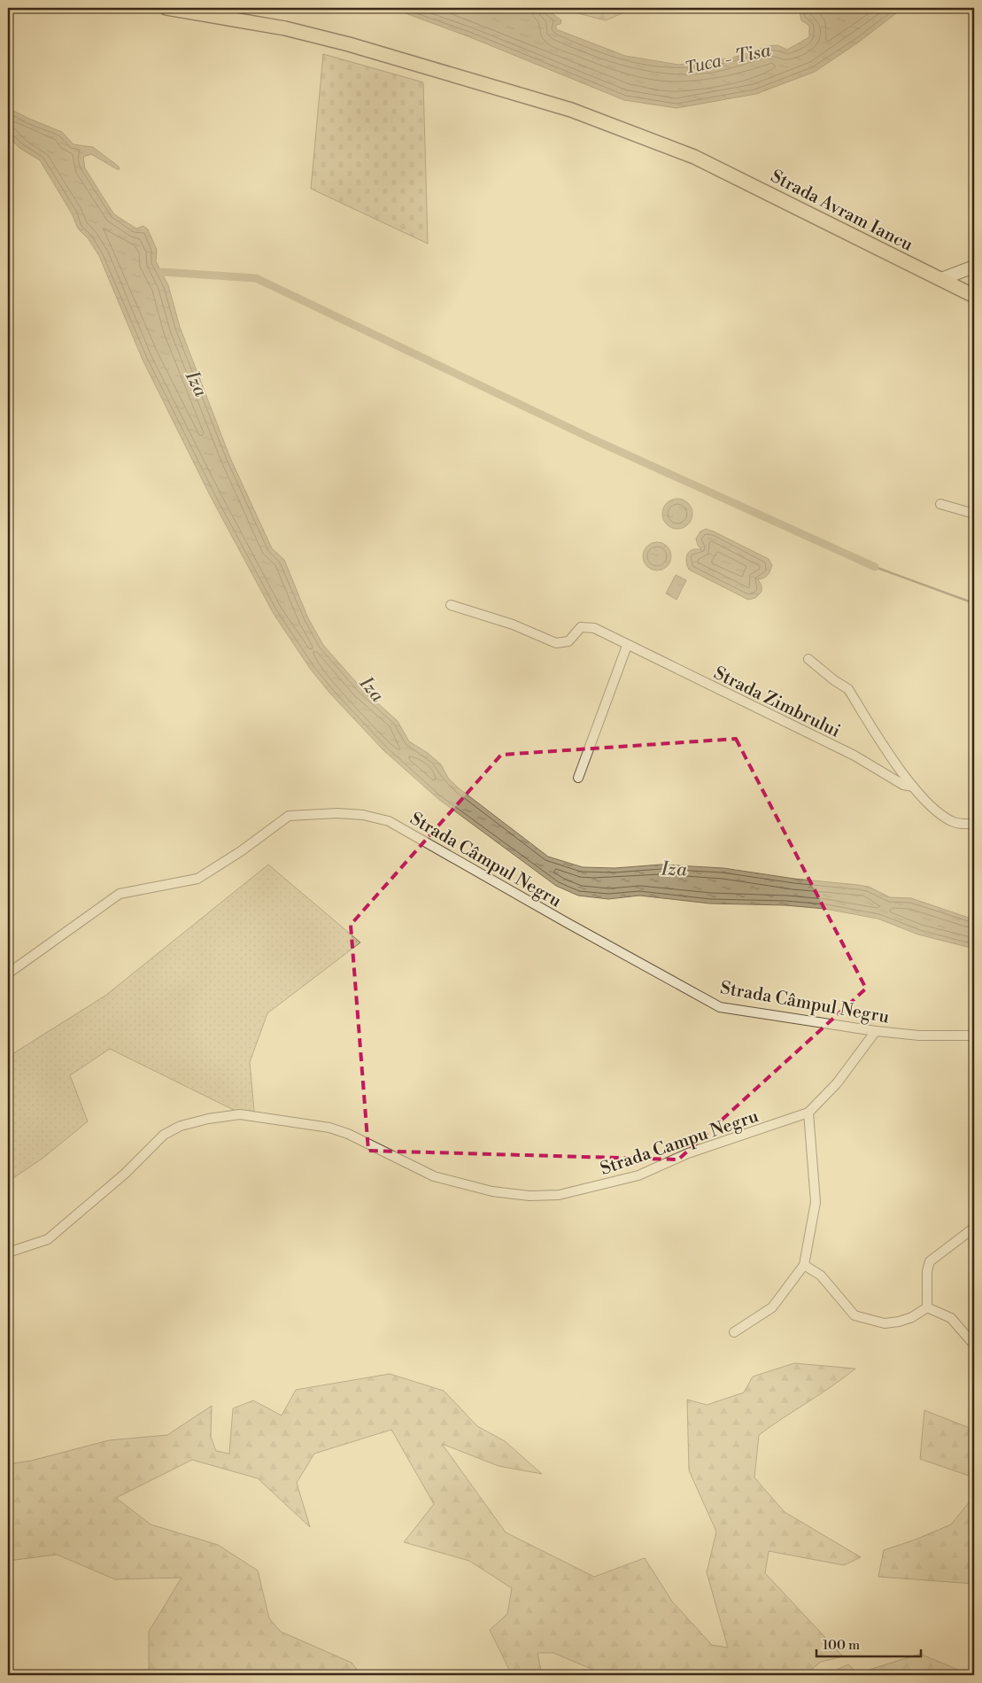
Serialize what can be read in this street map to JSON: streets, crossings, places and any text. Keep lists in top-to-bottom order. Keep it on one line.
{"streets":{"main road":["Strada Avram Iancu"],"street":["Strada Zimbrului","Strada Câmpul Negru","Strada Campu Negru"]},"crossings":[["Strada Câmpul Negru","Strada Campu Negru"]],"water":["Тиса - Tisa","Iza"],"scale_bar":"100 m"}
